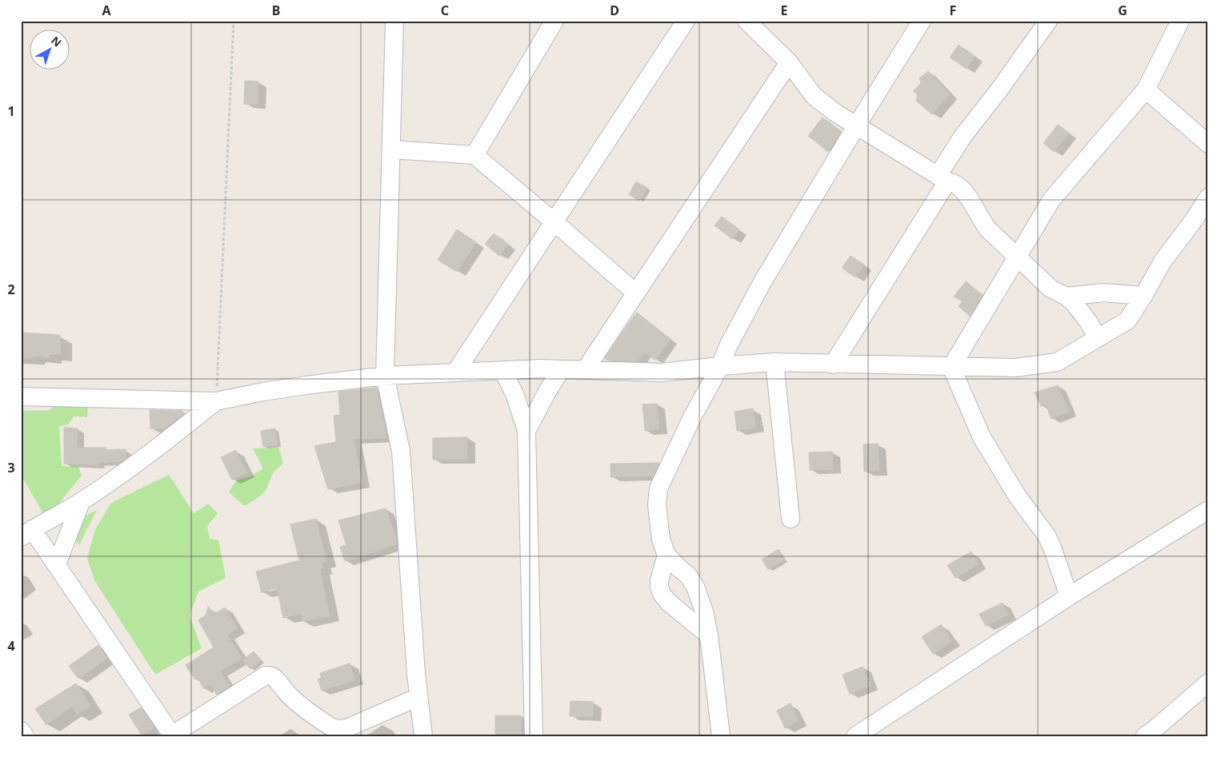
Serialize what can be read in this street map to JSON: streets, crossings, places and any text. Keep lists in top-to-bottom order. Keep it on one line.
{"north":"top right","grid":{"columns":["A","B","C","D","E","F","G"],"rows":["1","2","3","4"]}}
